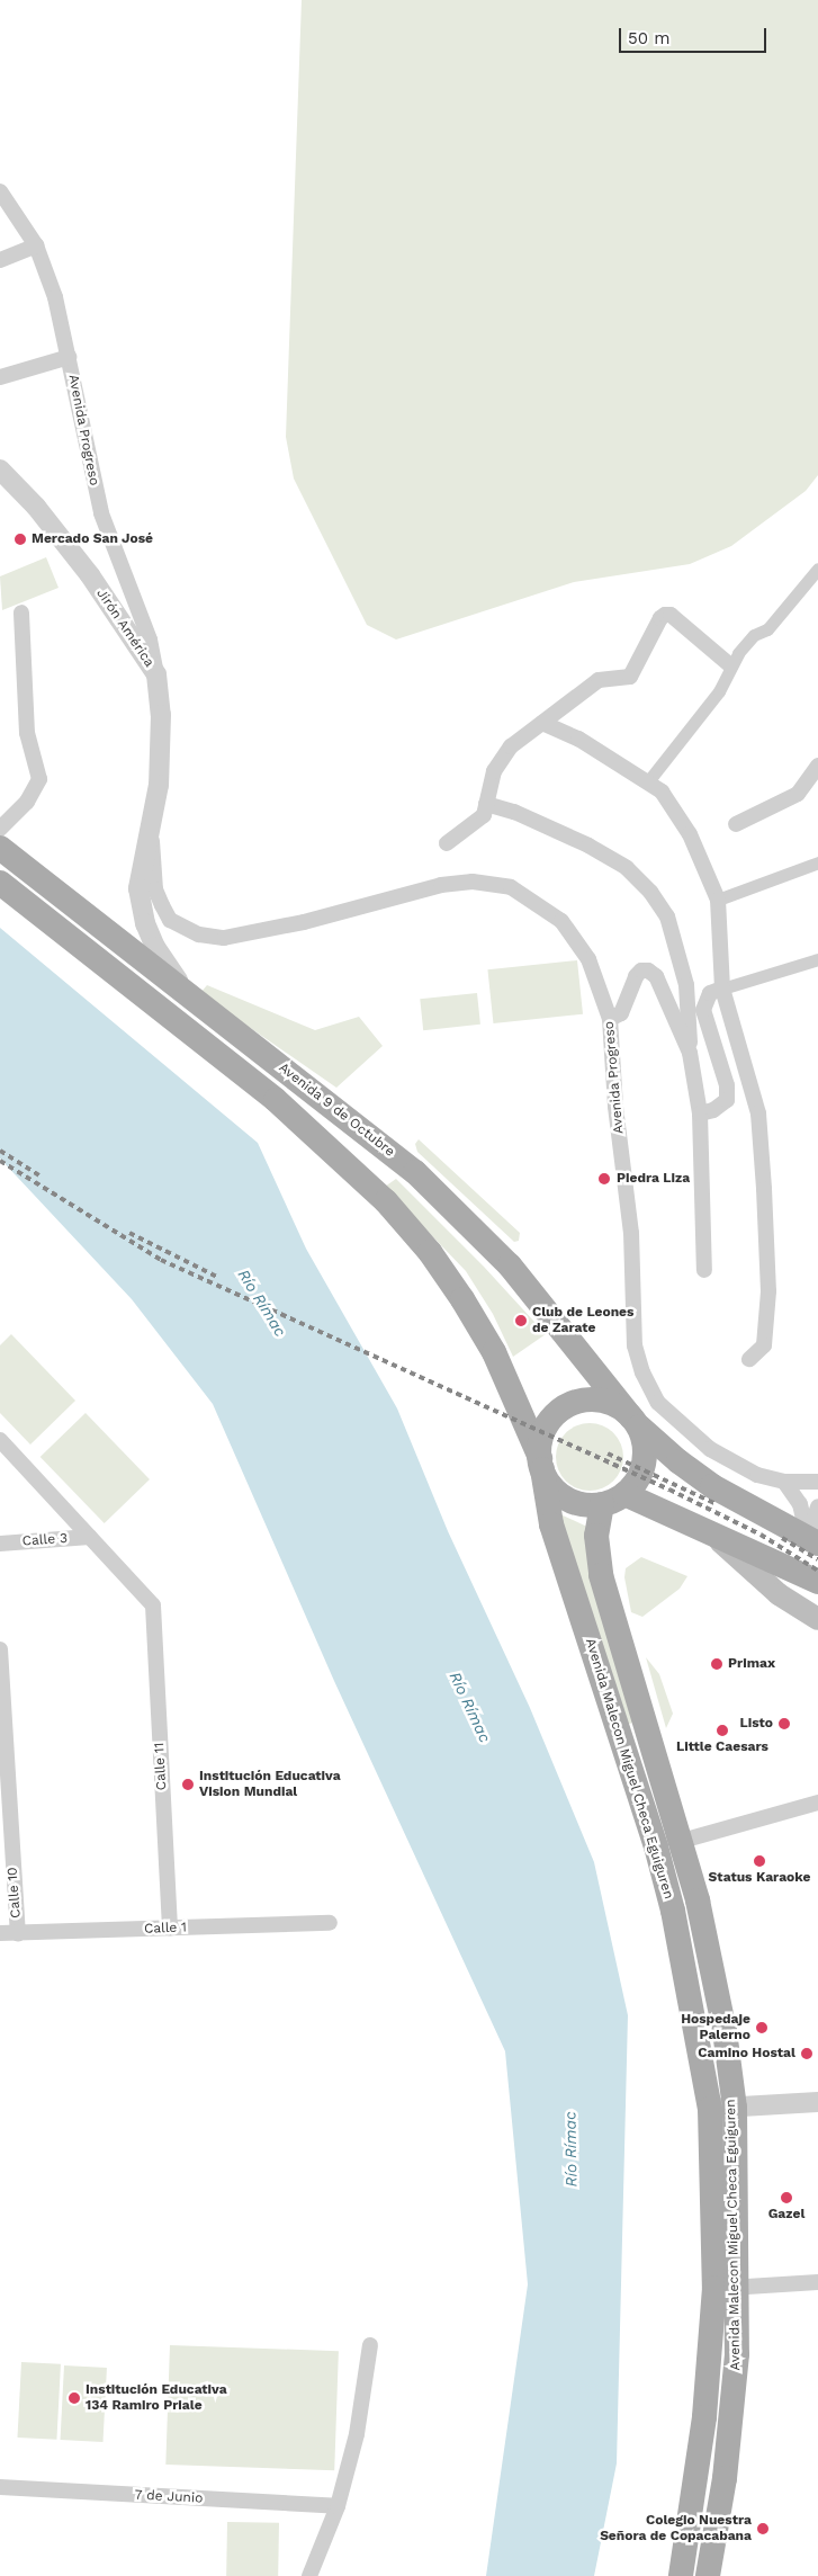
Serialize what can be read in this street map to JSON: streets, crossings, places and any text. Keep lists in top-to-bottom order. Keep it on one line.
{"streets":{"main road":["Avenida 9 de Octubre","Avenida Malecon Miguel Checa Eguiguren"],"street":["Avenida Progreso","Jirón América","Calle 3","Calle 11","Calle 10","Calle 1","7 de Junio"]},"crossings":[["Avenida Progreso","Jirón América"],["Jirón América","Avenida 9 de Octubre"],["Avenida 9 de Octubre","Avenida Malecon Miguel Checa Eguiguren"],["Calle 3","Calle 11"],["Calle 11","Calle 1"],["Calle 10","Calle 1"]],"water":["Río Rímac"],"places":["Mercado San José","Piedra Liza","Club de Leones de Zarate","Primax","Listo","Little Caesars","Institución Educativa Vision Mundial","Status Karaoke","Hospedaje Palerno","Camino Hostal","Gazel","Institución Educativa 134 Ramiro Priale","Colegio Nuestra Señora de Copacabana"],"scale_bar":"50 m"}
